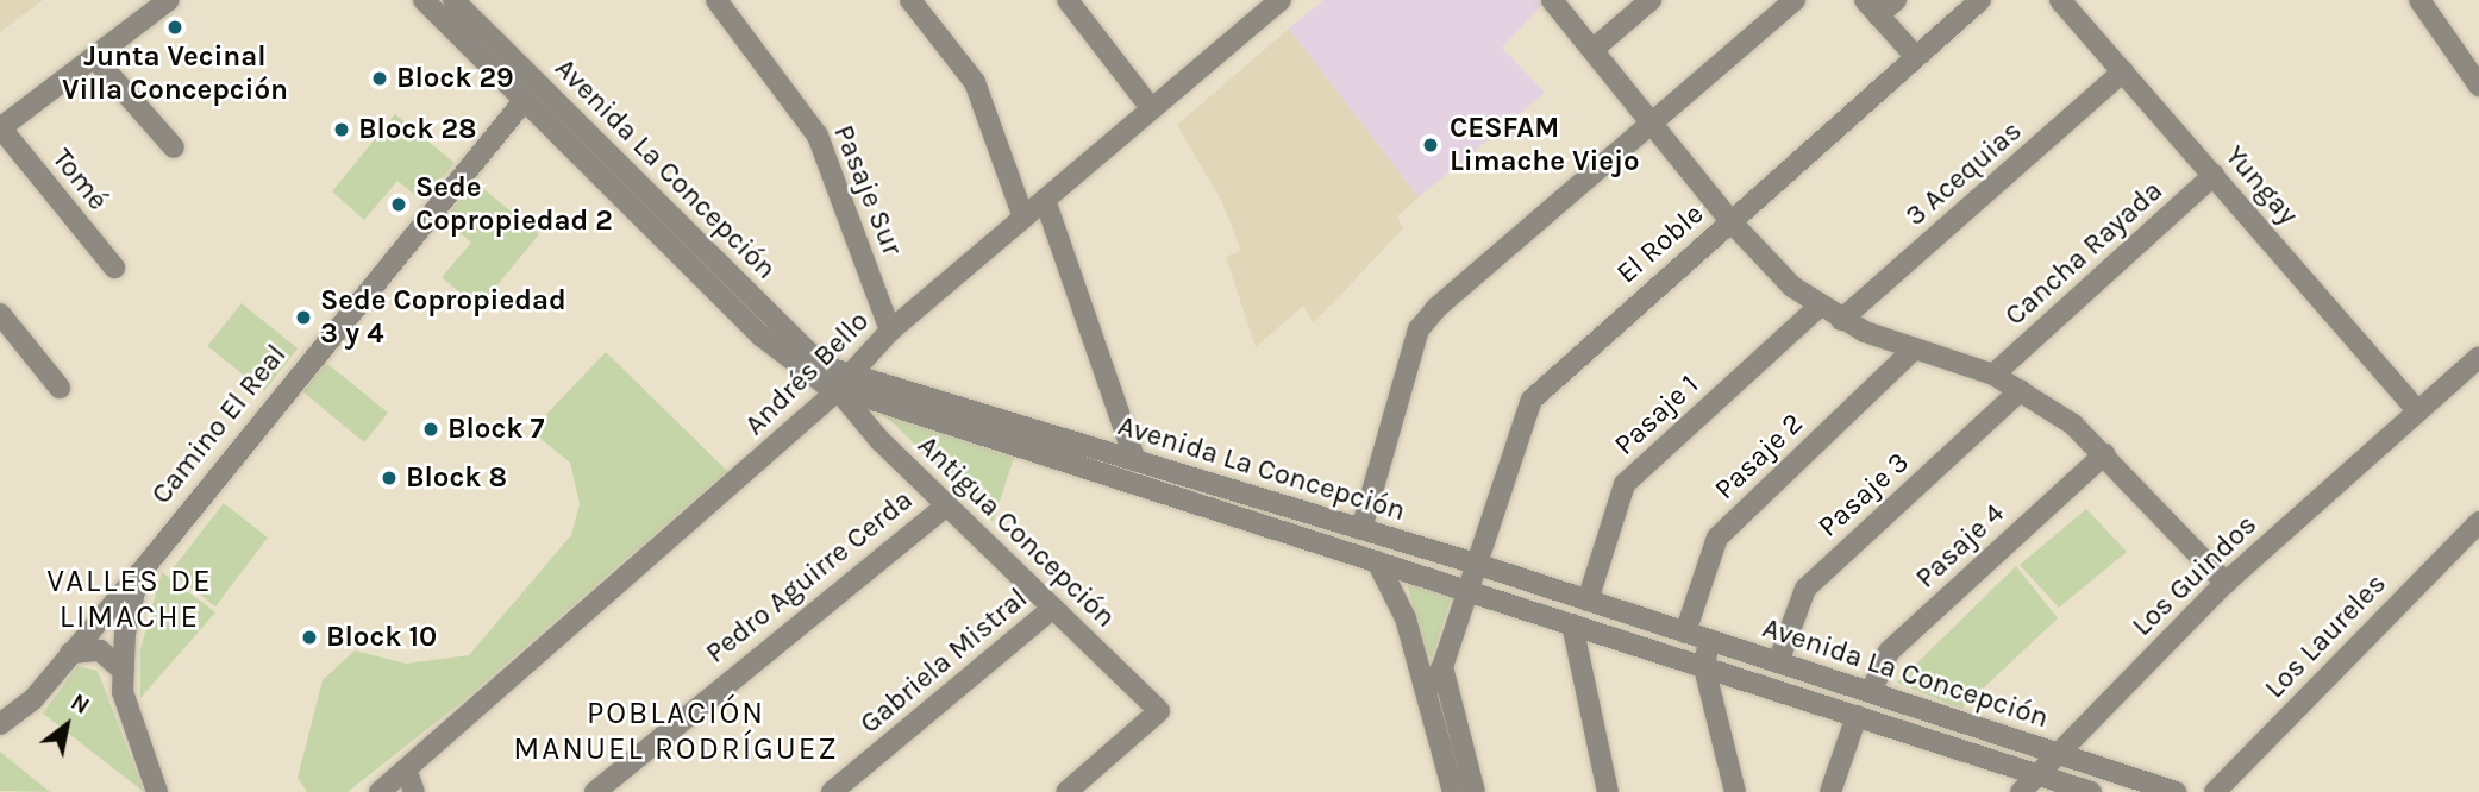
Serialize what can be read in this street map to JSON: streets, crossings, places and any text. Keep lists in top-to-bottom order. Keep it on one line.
{"streets":{"street":["Avenida La Concepción","3 Acequias","Tomé","Yungay","Pasaje Sur","El Roble","Cancha Rayada","Andrés Bello","Pasaje 1","Camino El Real","Pasaje 2","Pasaje 3","Antigua Concepción","Pasaje 4","Los Guindos","Pedro Aguirre Cerda","Los Laureles","Gabriela Mistral"]},"crossings":[["Avenida La Concepción","El Roble"],["Avenida La Concepción","Andrés Bello"],["Avenida La Concepción","Pasaje 1"],["Avenida La Concepción","Camino El Real"],["Avenida La Concepción","Pasaje 2"],["Avenida La Concepción","Pasaje 3"],["Avenida La Concepción","Antigua Concepción"],["Avenida La Concepción","Pasaje 4"],["Avenida La Concepción","Los Guindos"],["3 Acequias","Yungay"],["Yungay","Cancha Rayada"],["Yungay","Los Guindos"],["Pasaje Sur","Andrés Bello"],["Andrés Bello","Antigua Concepción"],["Antigua Concepción","Pedro Aguirre Cerda"],["Antigua Concepción","Gabriela Mistral"]],"districts":["VALLES DE LIMACHE","POBLACIÓN MANUEL RODRÍGUEZ"],"places":["Junta Vecinal Villa Concepción","Block 29","Block 28","CESFAM Limache Viejo","Sede Copropiedad 2","Sede Copropiedad 3 y 4","Block 7","Block 8","Block 10"],"north":"top right"}
